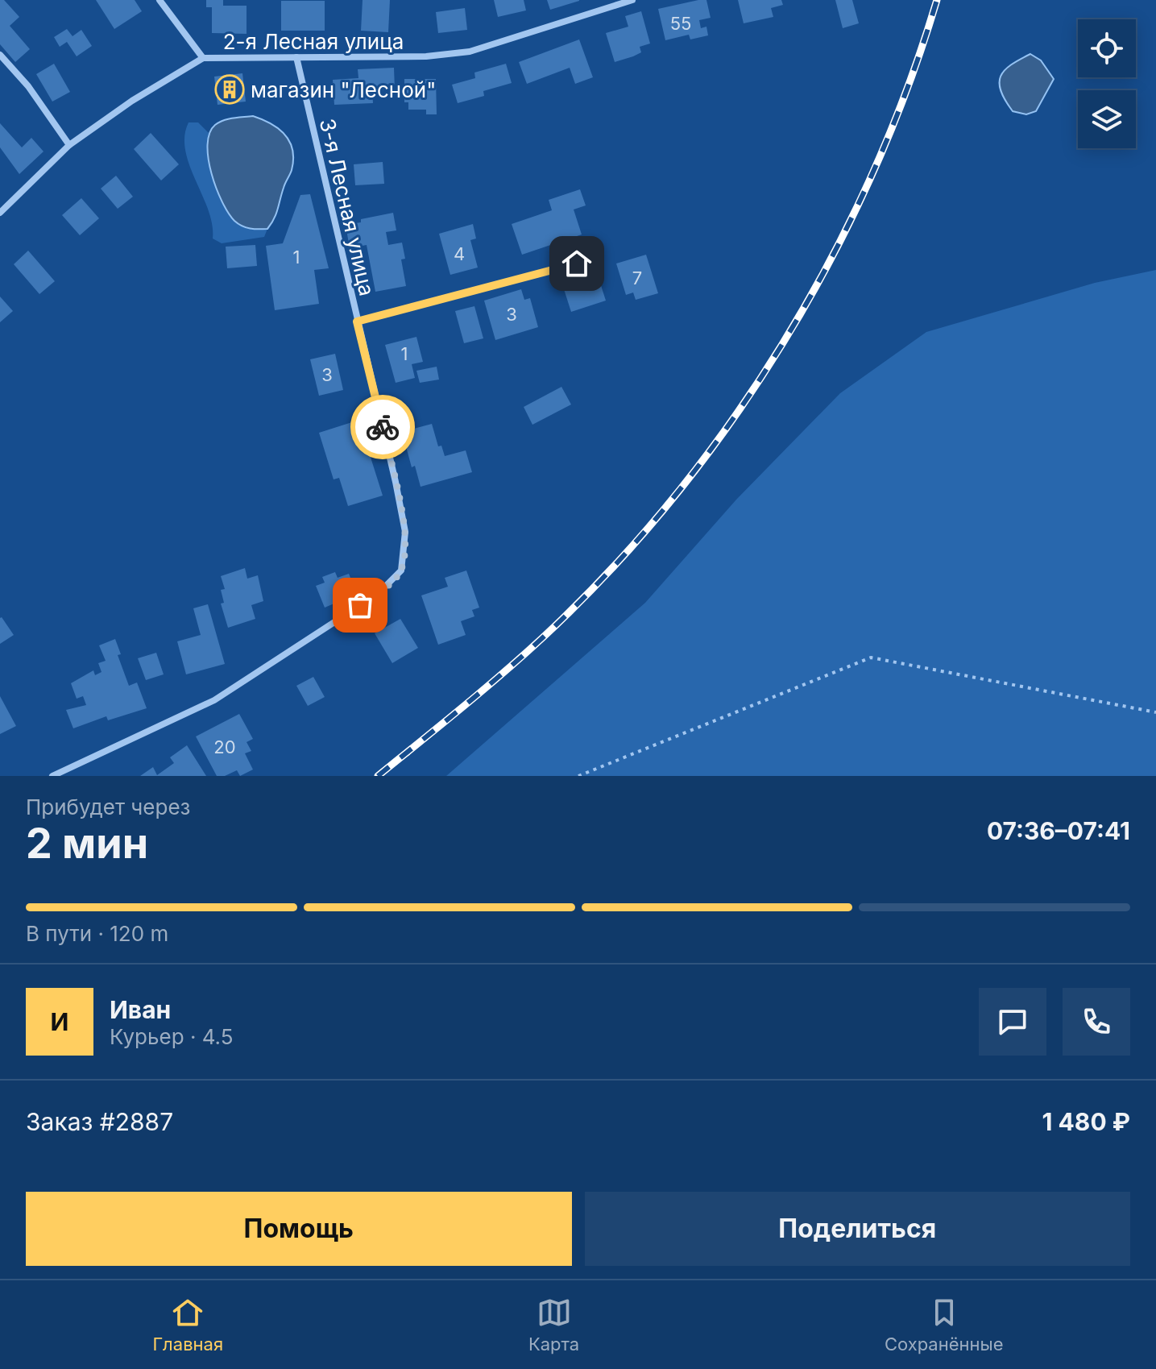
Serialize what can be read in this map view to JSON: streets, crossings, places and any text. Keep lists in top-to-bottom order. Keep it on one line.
{"streets":{"street":["2-я Лесная улица","3-я Лесная улица"]},"crossings":[["2-я Лесная улица","3-я Лесная улица"]],"places":{"building":["магазин \"Лесной\""]},"house_numbers":["55","4","1","7","3","1","3","20"],"page":{"heading":["2 мин","Прибудет через","07:36–07:41"],"panel":["Иван","Курьер · 4.5","Заказ #2887","1 480 ₽"],"bar":"В пути · 120 m","round":"И","buttons":["Помощь","Поделиться"],"tabs":["Главная","Карта","Сохранённые"]}}
